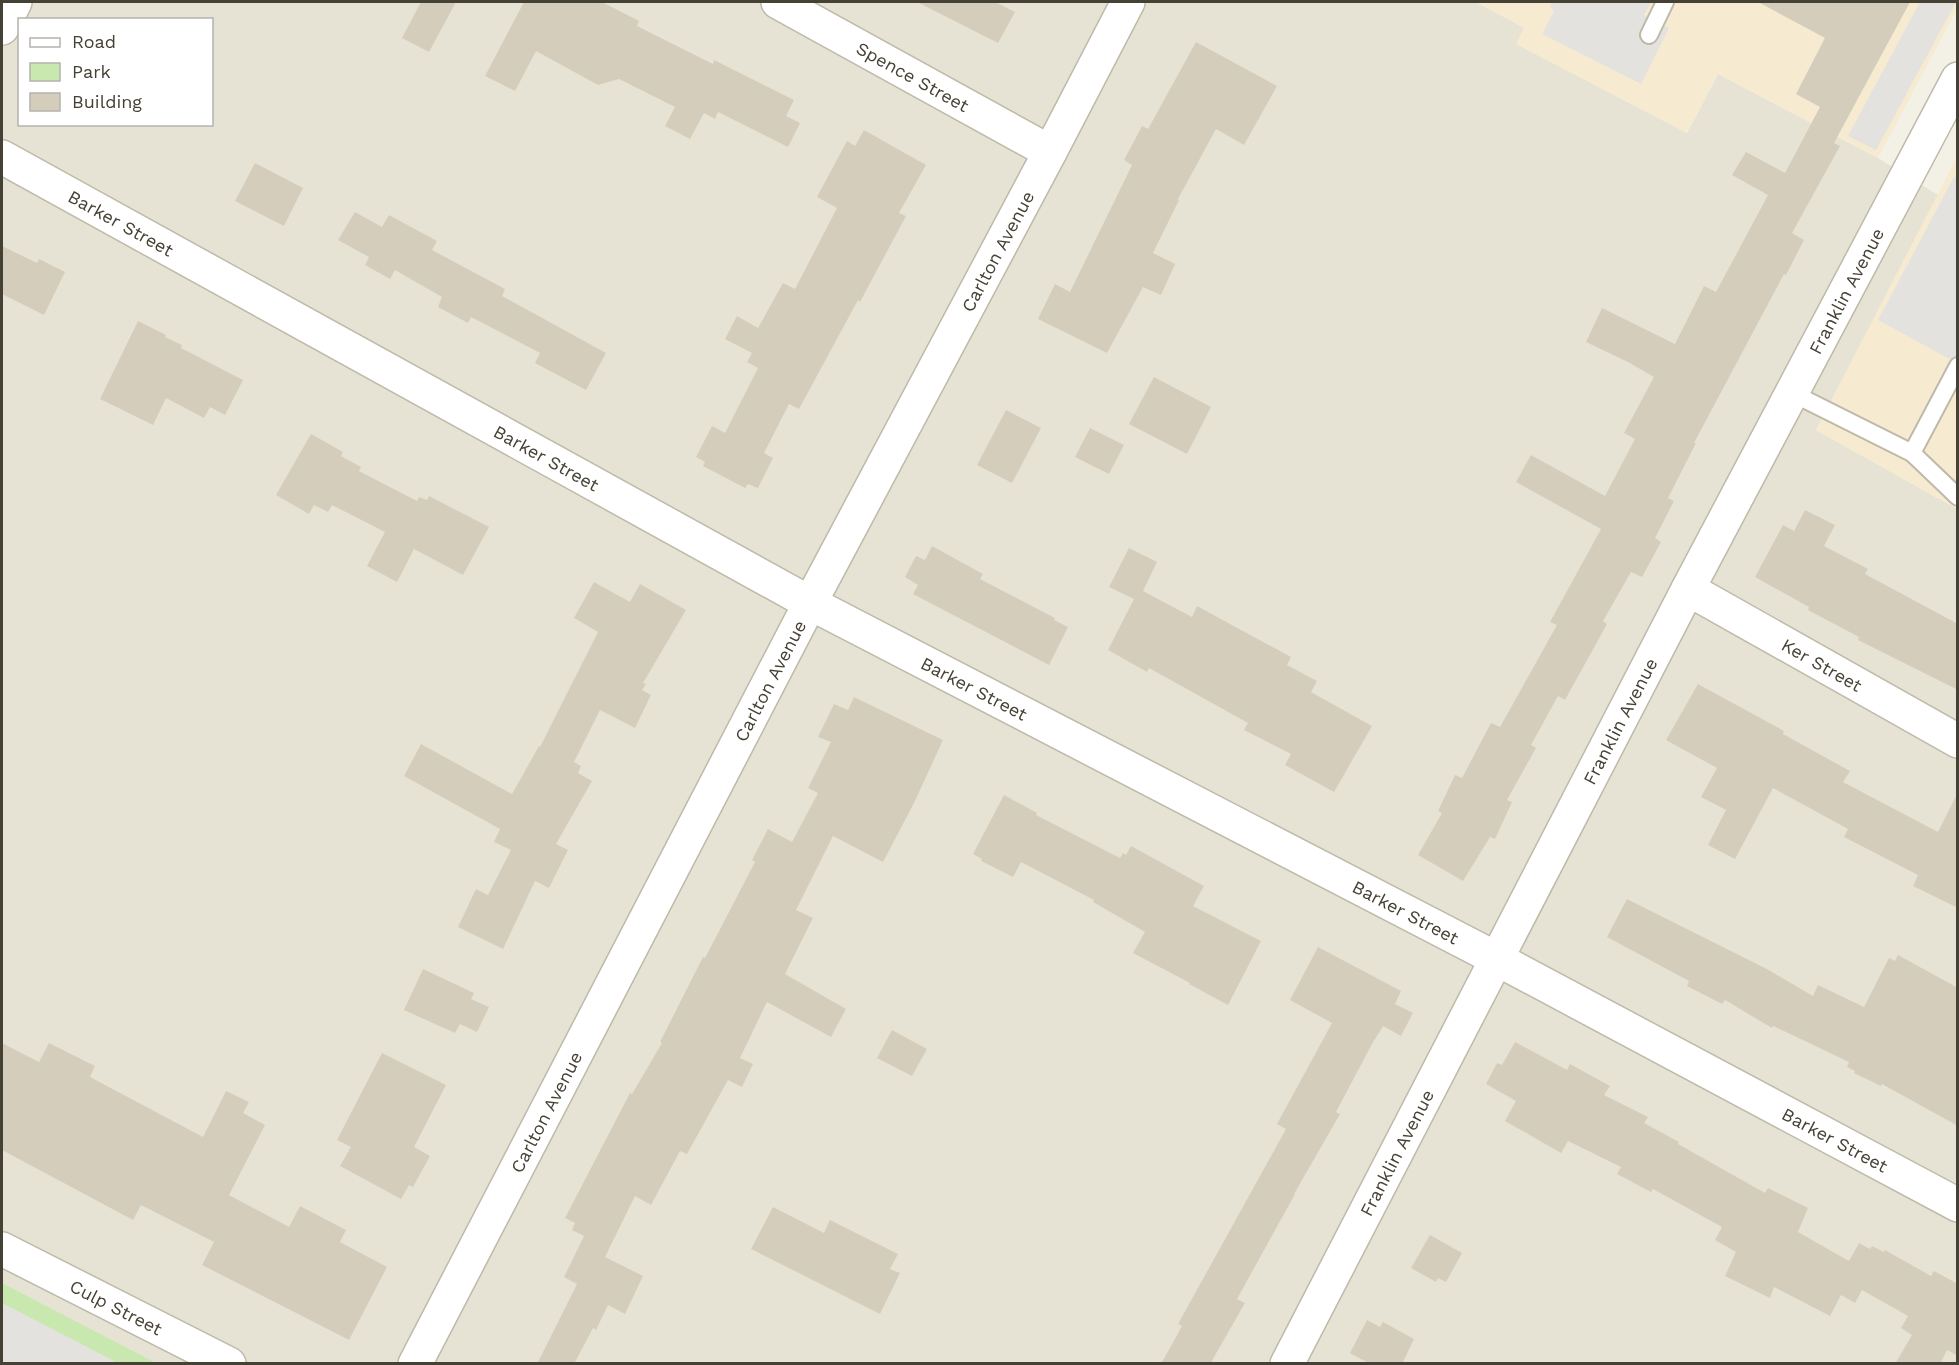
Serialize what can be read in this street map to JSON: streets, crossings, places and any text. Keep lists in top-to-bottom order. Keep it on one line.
{"streets":{"street":["Spence Street","Barker Street","Carlton Avenue","Franklin Avenue","Ker Street","Culp Street"]},"crossings":[["Spence Street","Carlton Avenue"],["Barker Street","Carlton Avenue"],["Barker Street","Franklin Avenue"],["Franklin Avenue","Ker Street"]],"legend":["Road","Park","Building"]}
